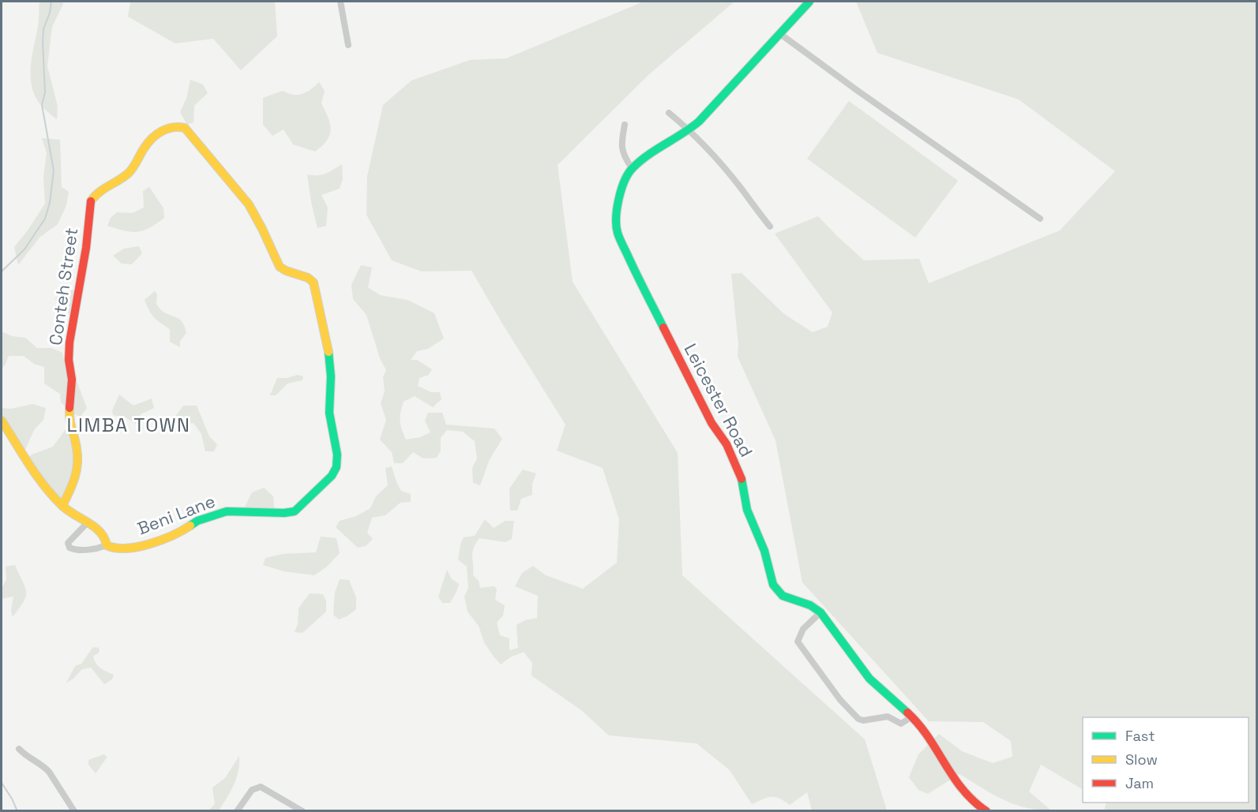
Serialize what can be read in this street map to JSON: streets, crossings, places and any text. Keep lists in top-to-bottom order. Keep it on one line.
{"streets":{"street":["Conteh Street","Leicester Road","Beni Lane"]},"crossings":[["Conteh Street","Beni Lane"]],"districts":["LIMBA TOWN"],"legend":["Fast","Slow","Jam"]}
